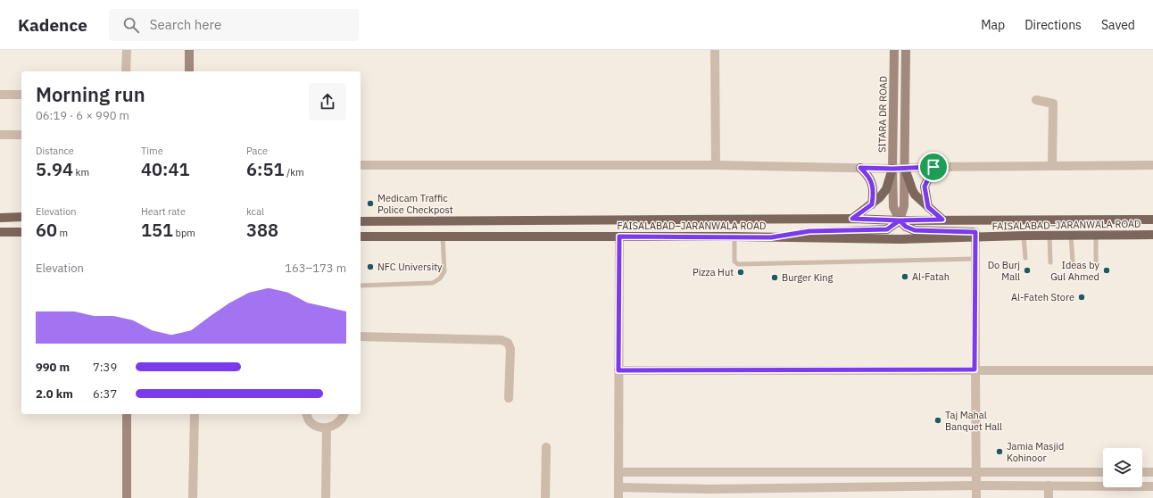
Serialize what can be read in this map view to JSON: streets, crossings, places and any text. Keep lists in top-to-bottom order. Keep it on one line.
{"streets":{"main road":["FAISALABAD–JARANWALA ROAD"],"street":["SITARA DR ROAD"]},"crossings":[["SITARA DR ROAD","FAISALABAD–JARANWALA ROAD"]],"places":["Medicam Traffic Police Checkpost","NFC University","Do Burj Mall","Ideas by Gul Ahmed","Pizza Hut","Al-Fatah","Burger King","Al-Fateh Store","Taj Mahal Banquet Hall","Jamia Masjid Kohinoor"],"page":{"header":"Kadence","search":"Search here","nav":["Map","Directions","Saved"],"heading":["Morning run","06:19 · 6 × 990 m"],"stats":[["Distance","5.94 km"],["Time","40:41"],["Pace","6:51 /km"],["Elevation","60 m"],["Heart rate","151 bpm"],["kcal","388"]],"chart":["Elevation","163–173 m"],"list":[{"name":"990 m","note":"7:39"},{"name":"2.0 km","note":"6:37"}]}}
